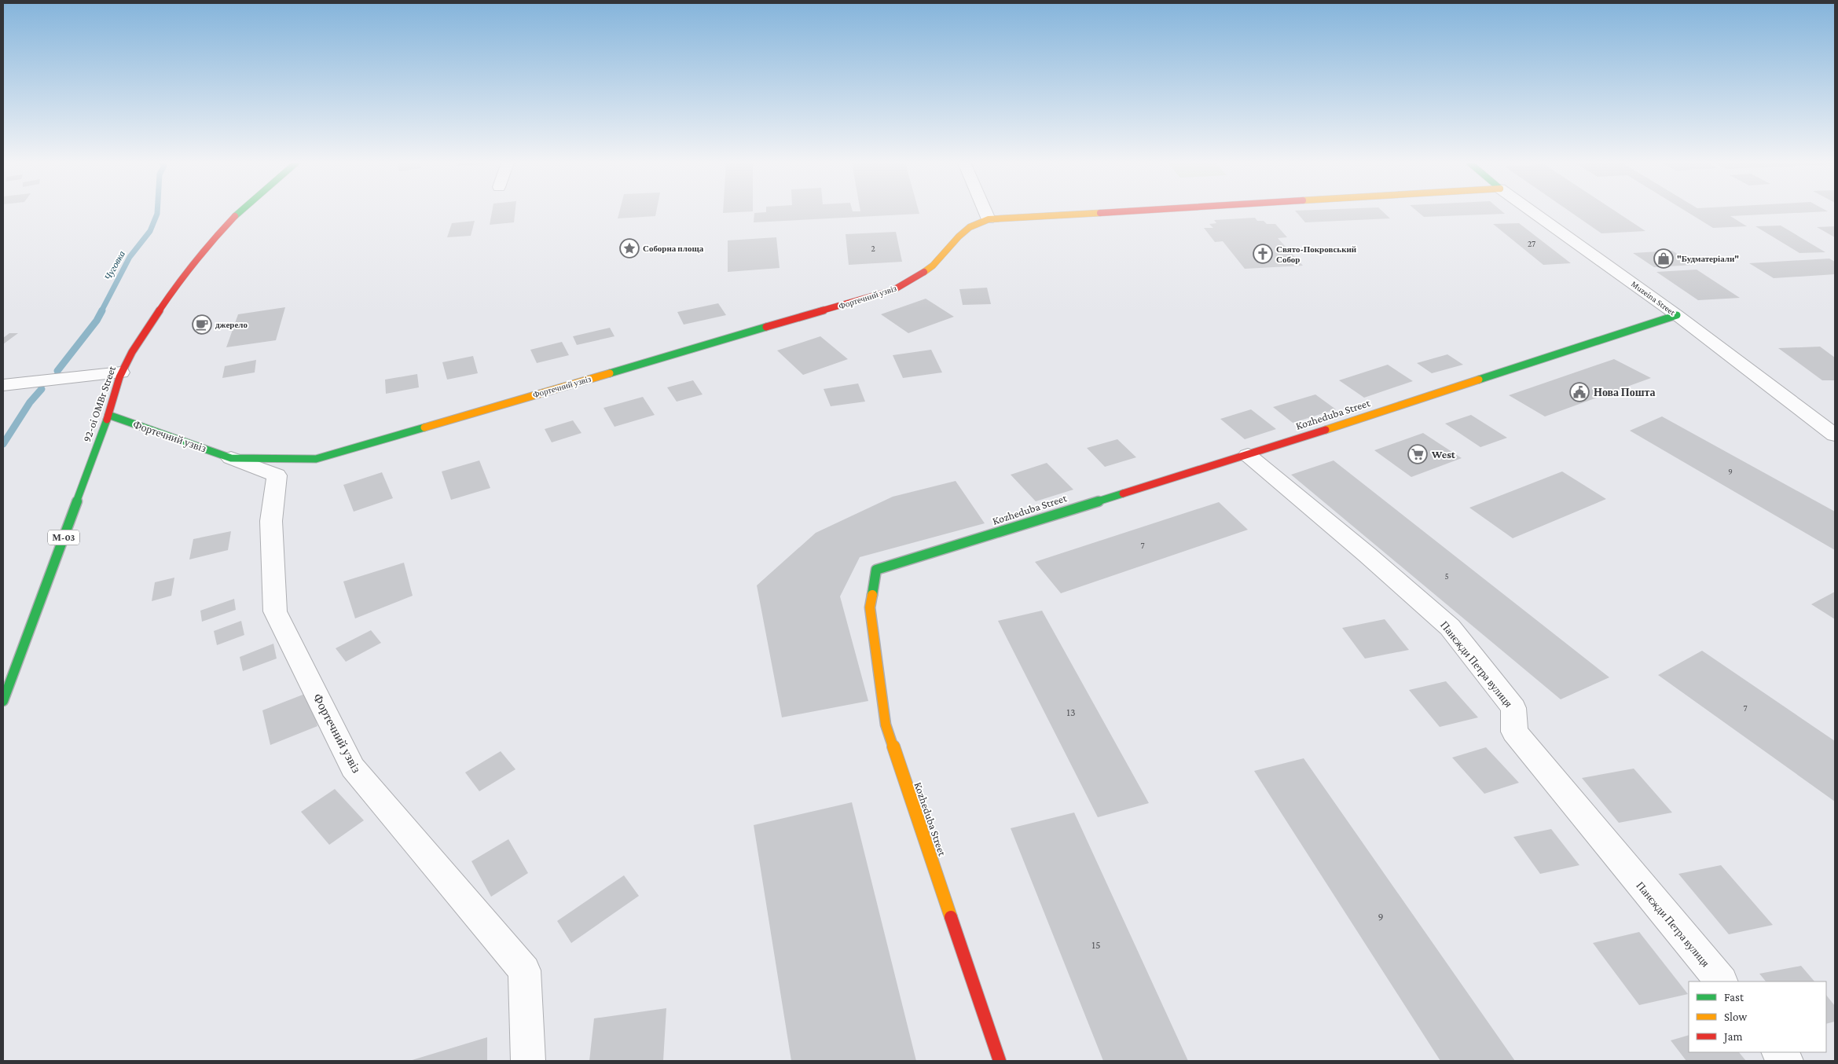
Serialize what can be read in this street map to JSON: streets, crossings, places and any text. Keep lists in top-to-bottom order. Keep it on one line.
{"streets":{"main road":["Фортечний узвіз","92-oi OMBr Street","Kozheduba Street","М-03"],"street":["Muzeina Street","Панєжди Петра вулиця"]},"crossings":[["Фортечний узвіз","92-oi OMBr Street"],["Muzeina Street","Kozheduba Street"],["Kozheduba Street","Панєжди Петра вулиця"]],"water":["Чуговка"],"places":{"place":["Соборна площа"],"church":["Свято-Покровський Собор"],"shop":["\"Будматеріали\""],"cafe":["джерело"],"public building":["Нова Пошта"],"supermarket":["West"]},"house_numbers":["27","2","9","7","5","7","13","9","15"],"legend":["Fast","Slow","Jam"]}
